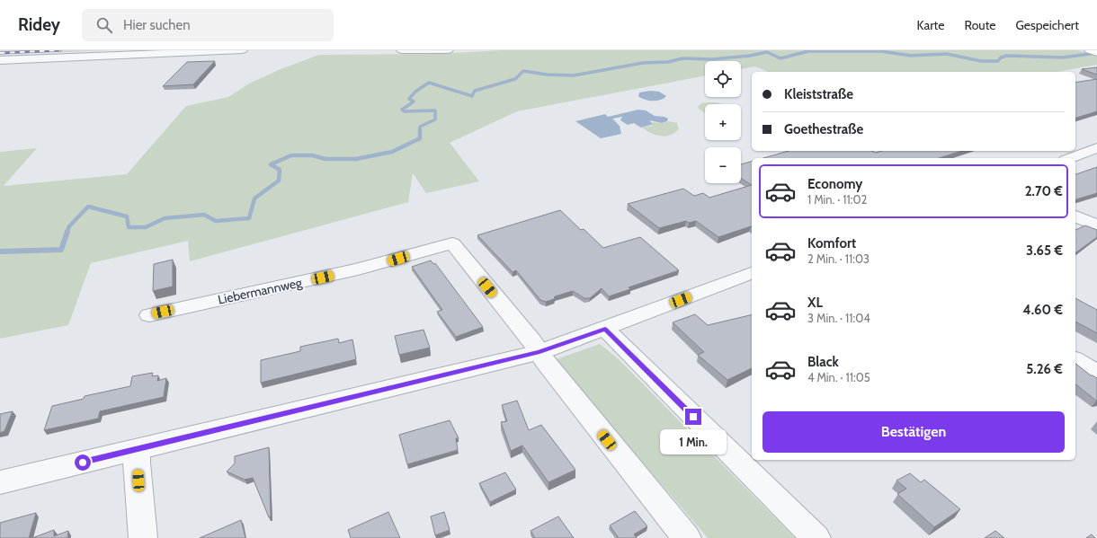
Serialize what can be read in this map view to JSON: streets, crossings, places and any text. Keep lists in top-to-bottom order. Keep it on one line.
{"streets":{"street":["Liebermannweg"]},"page":{"header":"Ridey","search":"Hier suchen","nav":["Karte","Route","Gespeichert"],"map_buttons":["+","−"],"banner":["Kleiststraße","Goethestraße"],"list":[{"name":"Economy","note":"1 Min. · 11:02","value":"2.70 €"},{"name":"Komfort","note":"2 Min. · 11:03","value":"3.65 €"},{"name":"XL","note":"3 Min. · 11:04","value":"4.60 €"},{"name":"Black","note":"4 Min. · 11:05","value":"5.26 €"}],"buttons":"Bestätigen","bubble":"1 Min."}}
